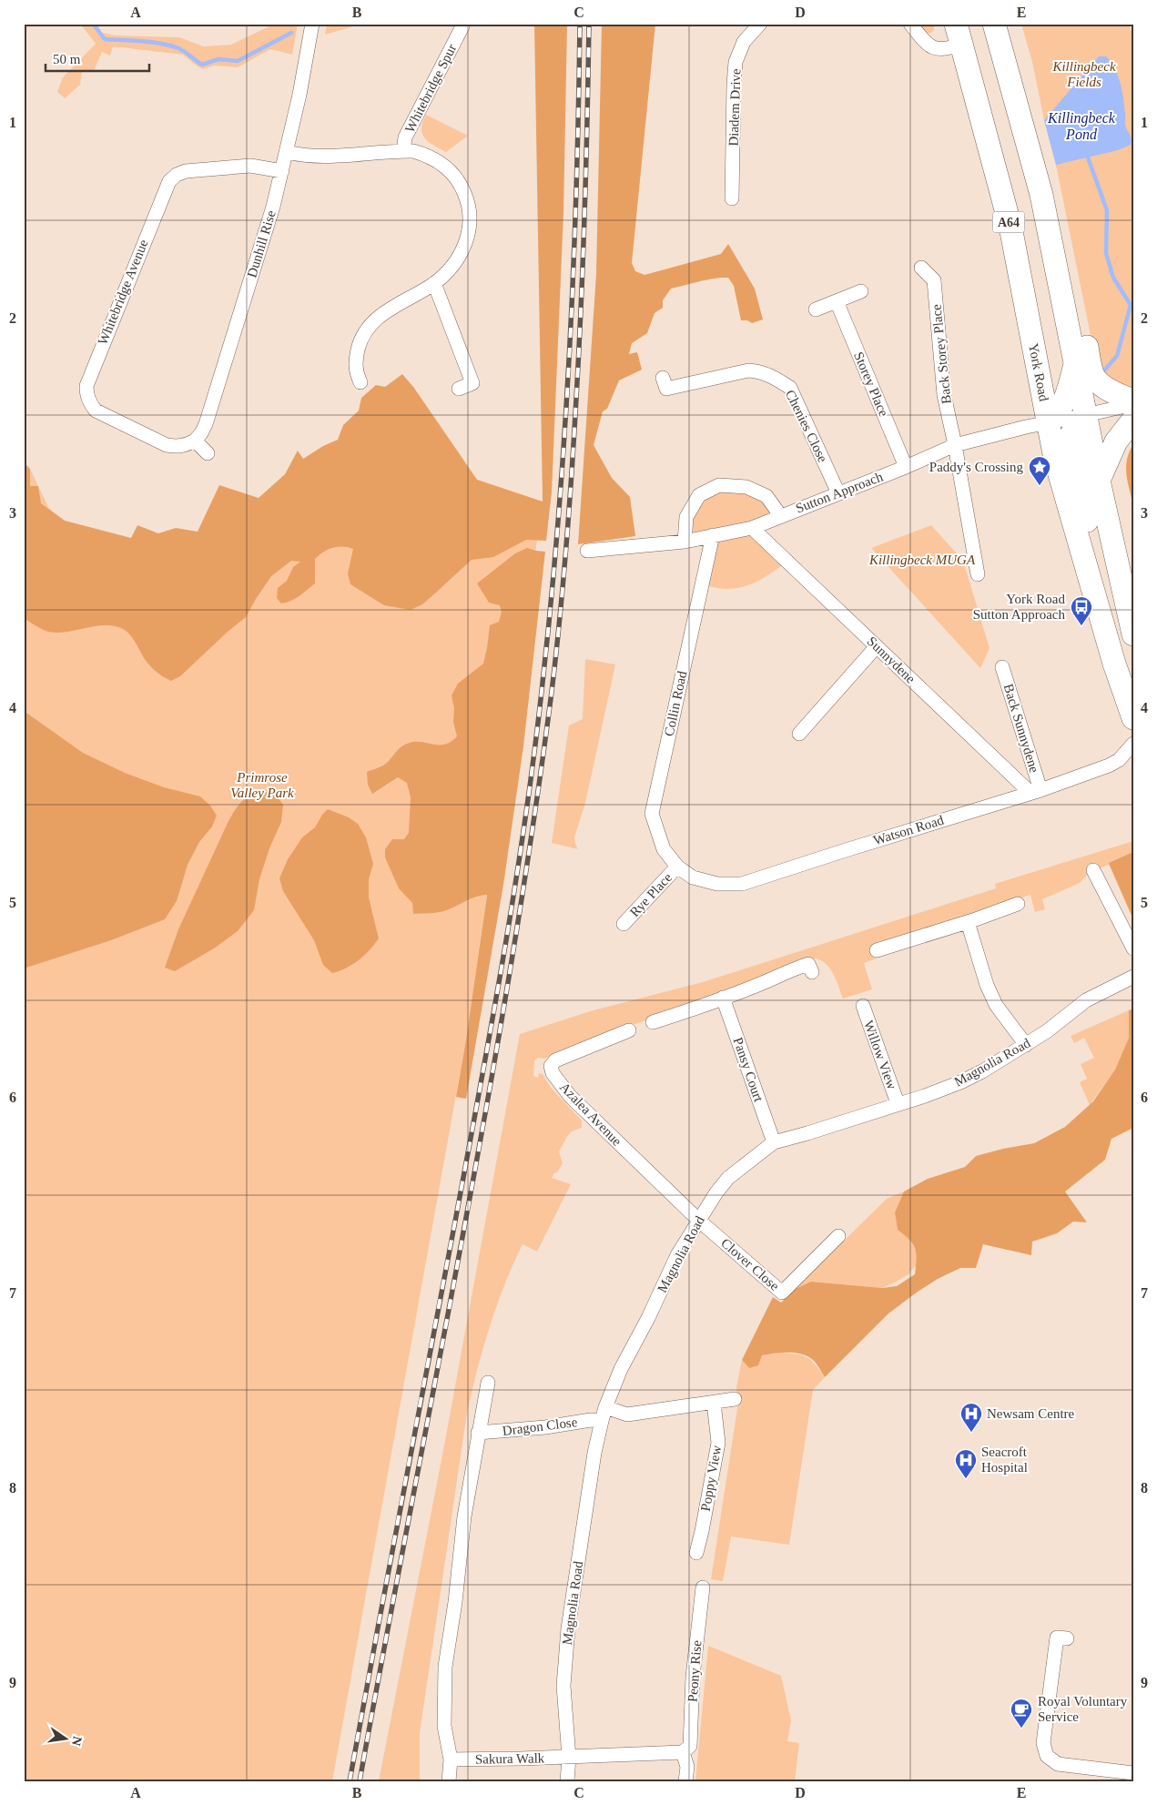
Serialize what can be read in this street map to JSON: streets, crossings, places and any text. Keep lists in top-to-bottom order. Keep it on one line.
{"streets":{"highway":["A64","York Road"],"street":["Whitebridge Spur","Diadem Drive","Dunhill Rise","Whitebridge Avenue","Back Storey Place","Storey Place","Chenies Close","Sutton Approach","Sunnydene","Collin Road","Back Sunnydene","Watson Road","Rye Place","Willow View","Magnolia Road","Pansy Court","Azalea Avenue","Clover Close","Dragon Close","Poppy View","Peony Rise","Sakura Walk"]},"crossings":[["A64","Sutton Approach"],["Dunhill Rise","Whitebridge Avenue"],["Back Storey Place","Sutton Approach"],["York Road","Sutton Approach"],["Storey Place","Sutton Approach"],["Chenies Close","Sutton Approach"],["Sutton Approach","Sunnydene"],["Sutton Approach","Collin Road"],["Sunnydene","Back Sunnydene"],["Sunnydene","Watson Road"],["Collin Road","Watson Road"],["Collin Road","Rye Place"],["Back Sunnydene","Watson Road"],["Watson Road","Rye Place"],["Willow View","Magnolia Road"],["Magnolia Road","Pansy Court"],["Magnolia Road","Azalea Avenue"],["Magnolia Road","Clover Close"],["Magnolia Road","Dragon Close"],["Magnolia Road","Sakura Walk"],["Azalea Avenue","Clover Close"]],"water":["Killingbeck Pond"],"parks":["Killingbeck Fields","Killingbeck MUGA","Primrose Valley Park"],"places":{"place":["Paddy's Crossing"],"bus stop":["York Road Sutton Approach"],"hospital":["Newsam Centre","Seacroft Hospital"],"cafe":["Royal Voluntary Service"]},"scale_bar":"50 m","north":"right","grid":{"columns":["A","B","C","D","E"],"rows":["1","2","3","4","5","6","7","8","9"]}}
